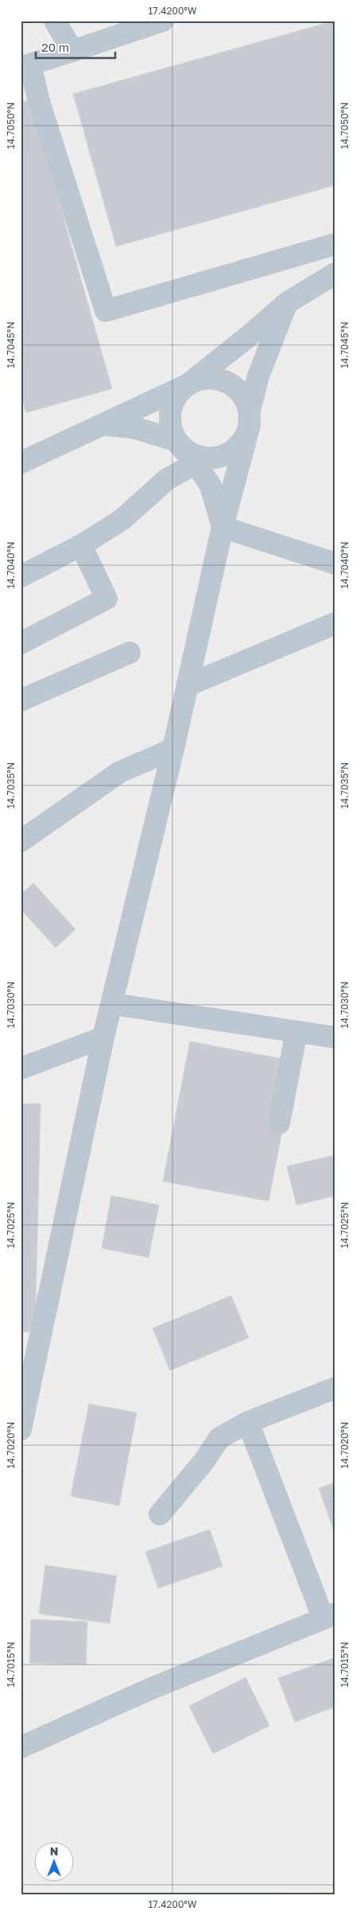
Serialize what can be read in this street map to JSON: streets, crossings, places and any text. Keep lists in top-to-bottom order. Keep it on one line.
{"scale_bar":"20 m","north":"top","coordinates":["17.4200°W","14.7050°N","14.7045°N","14.7040°N","14.7035°N","14.7030°N","14.7025°N","14.7020°N","14.7015°N"]}
